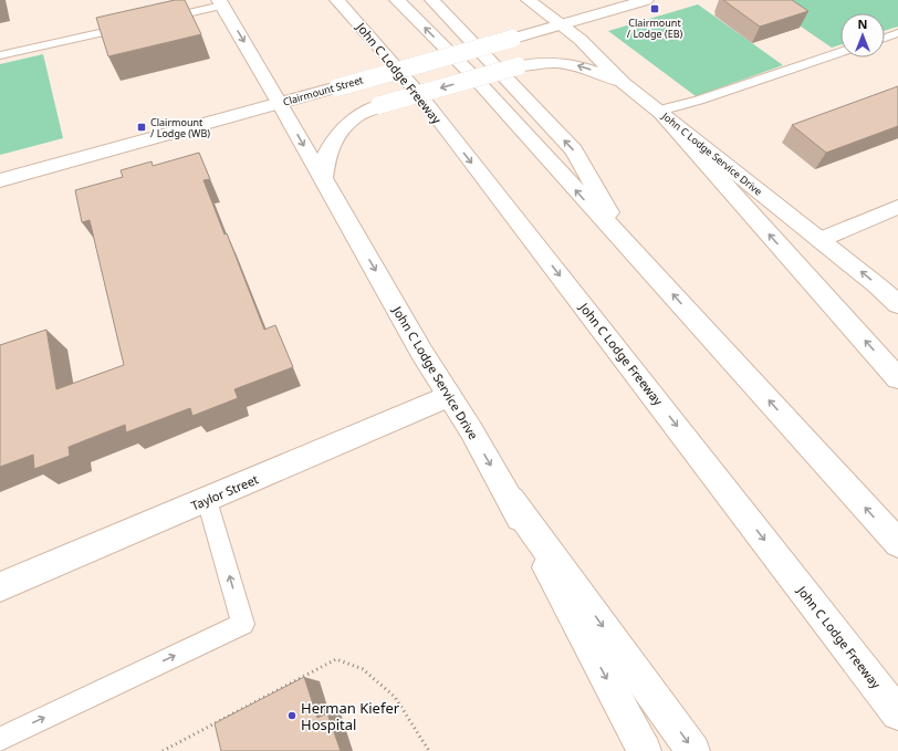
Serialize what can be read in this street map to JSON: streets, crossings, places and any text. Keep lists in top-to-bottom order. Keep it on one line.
{"streets":{"main road":["John C Lodge Freeway","Clairmount Street","John C Lodge Service Drive","Taylor Street"]},"crossings":[["Clairmount Street","John C Lodge Service Drive"],["John C Lodge Service Drive","Taylor Street"]],"places":{"transit":["Clairmount / Lodge (EB)","Clairmount / Lodge (WB)"],"other":["Herman Kiefer Hospital"]},"north":"top"}
